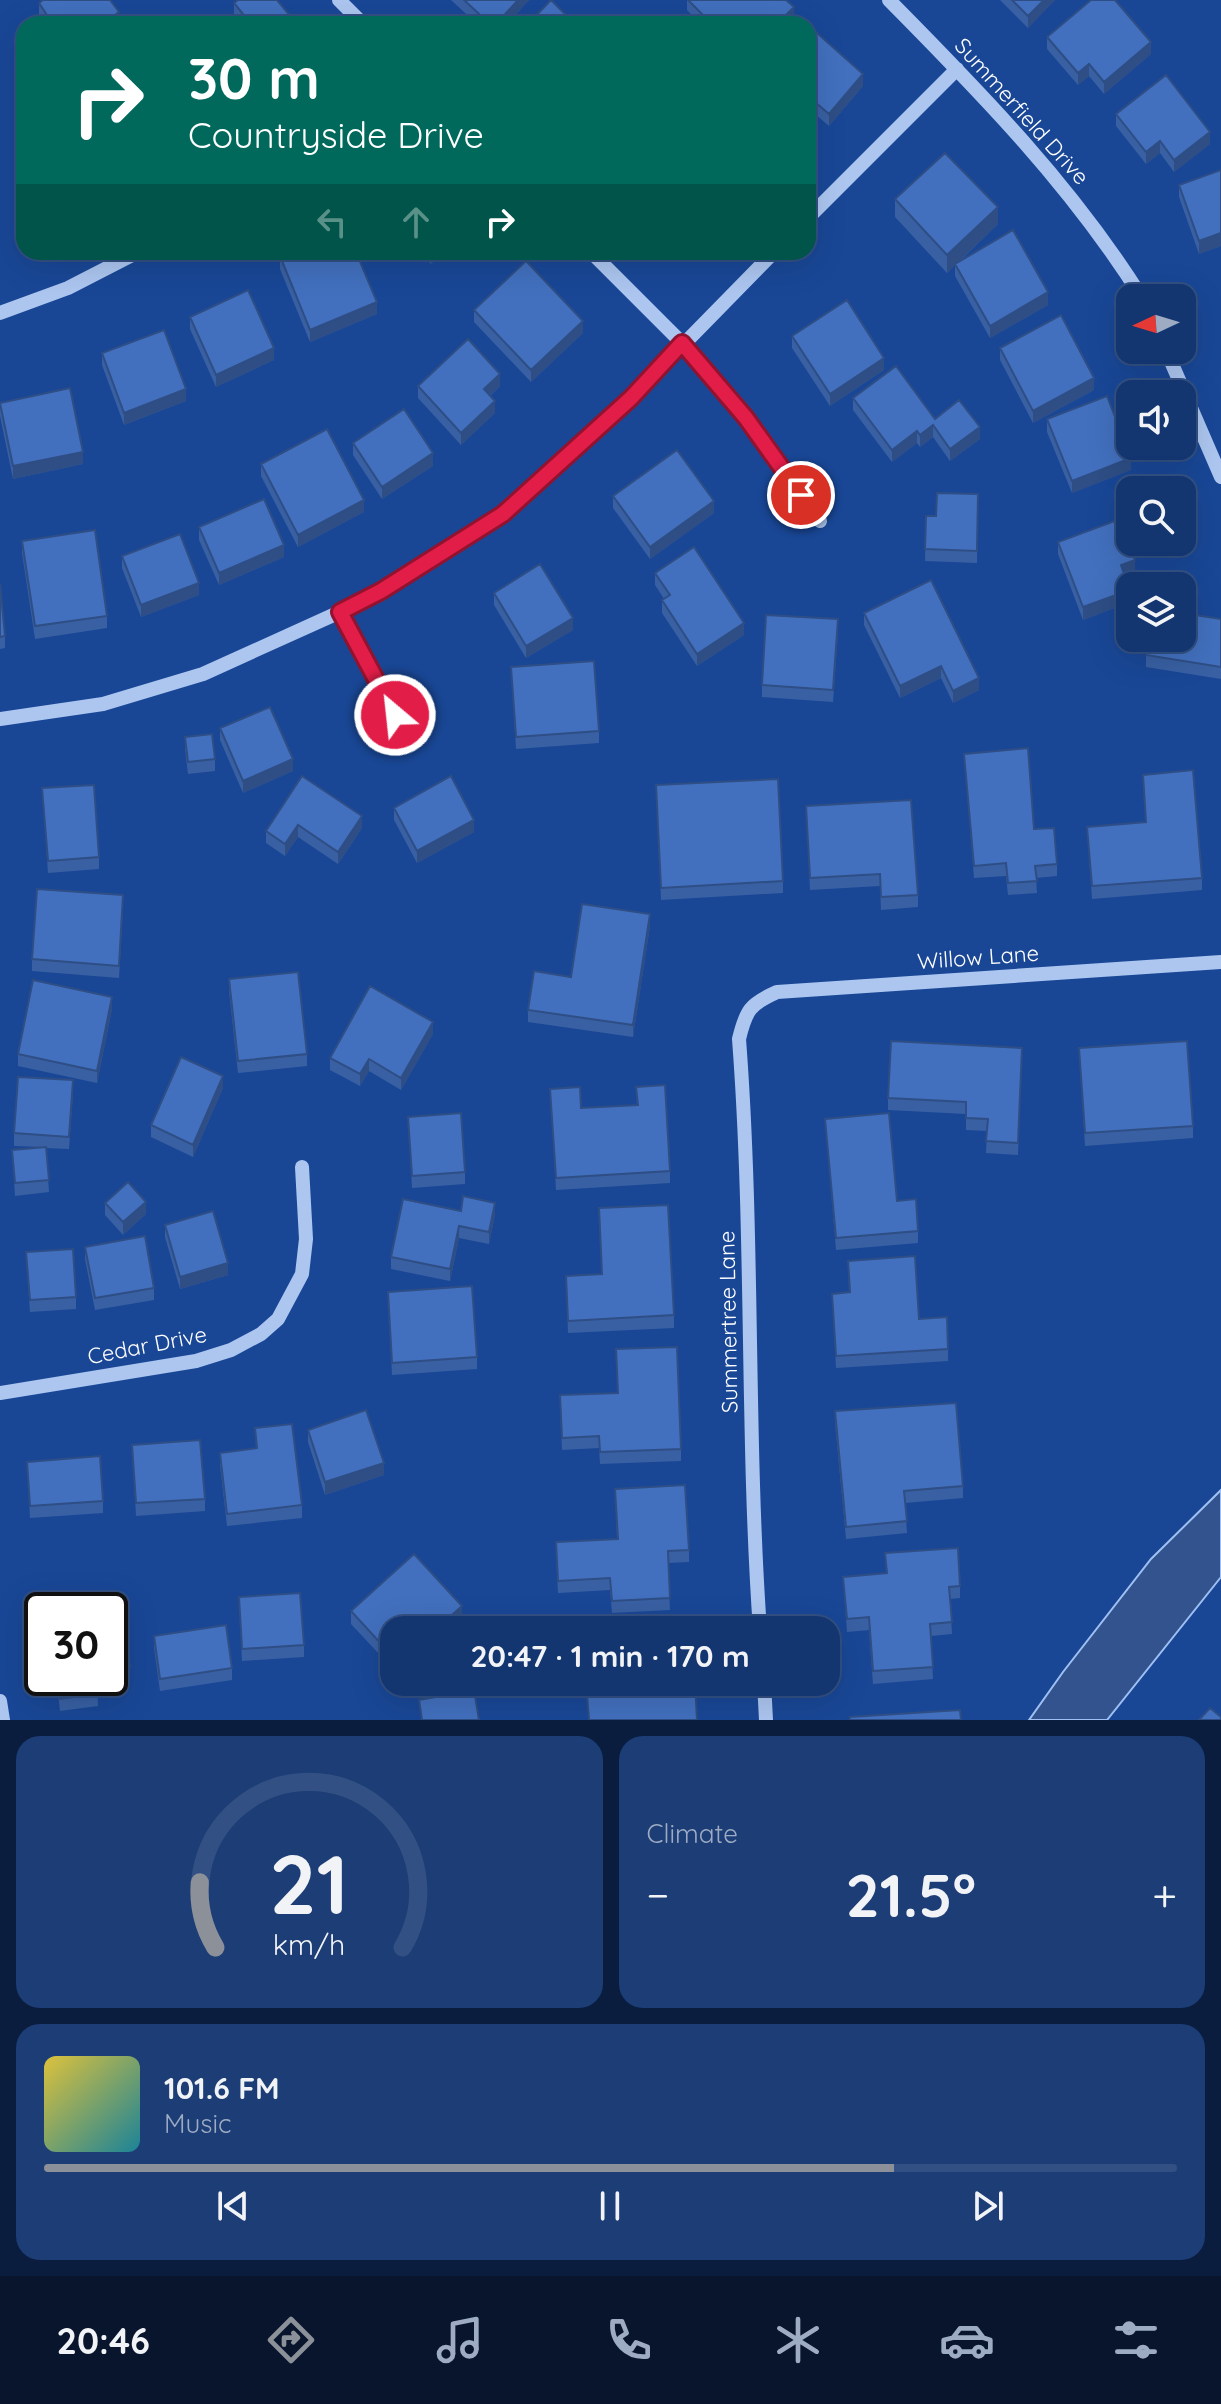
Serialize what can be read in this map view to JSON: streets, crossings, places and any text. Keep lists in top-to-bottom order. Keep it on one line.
{"streets":{"street":["Summerfield Drive","Willow Lane","Summertree Lane","Cedar Drive"]},"crossings":[["Willow Lane","Summertree Lane"]],"north":"left","page":{"turn":["30 m","Countryside Drive"],"limit":"30","trip":"20:47 · 1 min · 170 m","tile":"Climate","heat":["−","21.5°","+"],"song":["101.6 FM","Music"],"tabs":"20:46","gauge":["21","km/h"]}}
